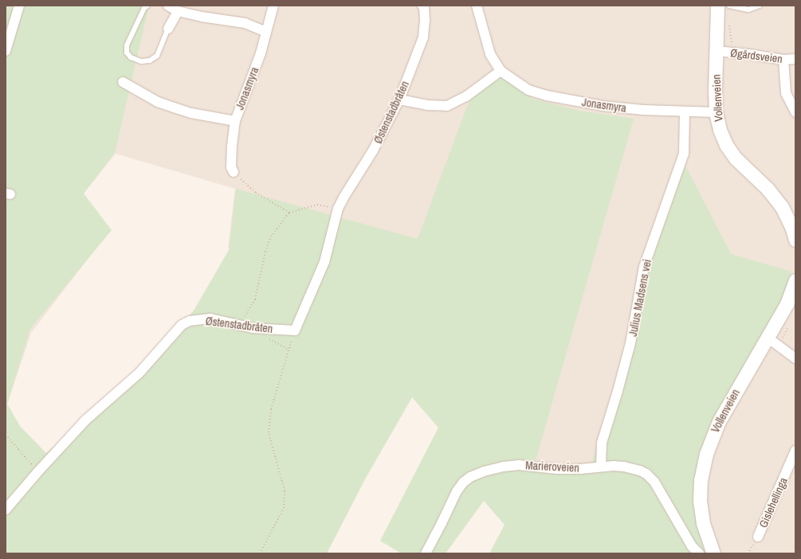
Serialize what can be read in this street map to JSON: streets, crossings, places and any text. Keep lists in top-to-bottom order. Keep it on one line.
{"streets":{"main road":["Vollenveien"],"street":["Øgårdsveien","Jonasmyra","Østenstadbråten","Julius Madsens vei","Marieroveien","Gislehellinga"]},"crossings":[["Øgårdsveien","Vollenveien"],["Jonasmyra","Vollenveien"],["Jonasmyra","Julius Madsens vei"],["Julius Madsens vei","Marieroveien"]]}
